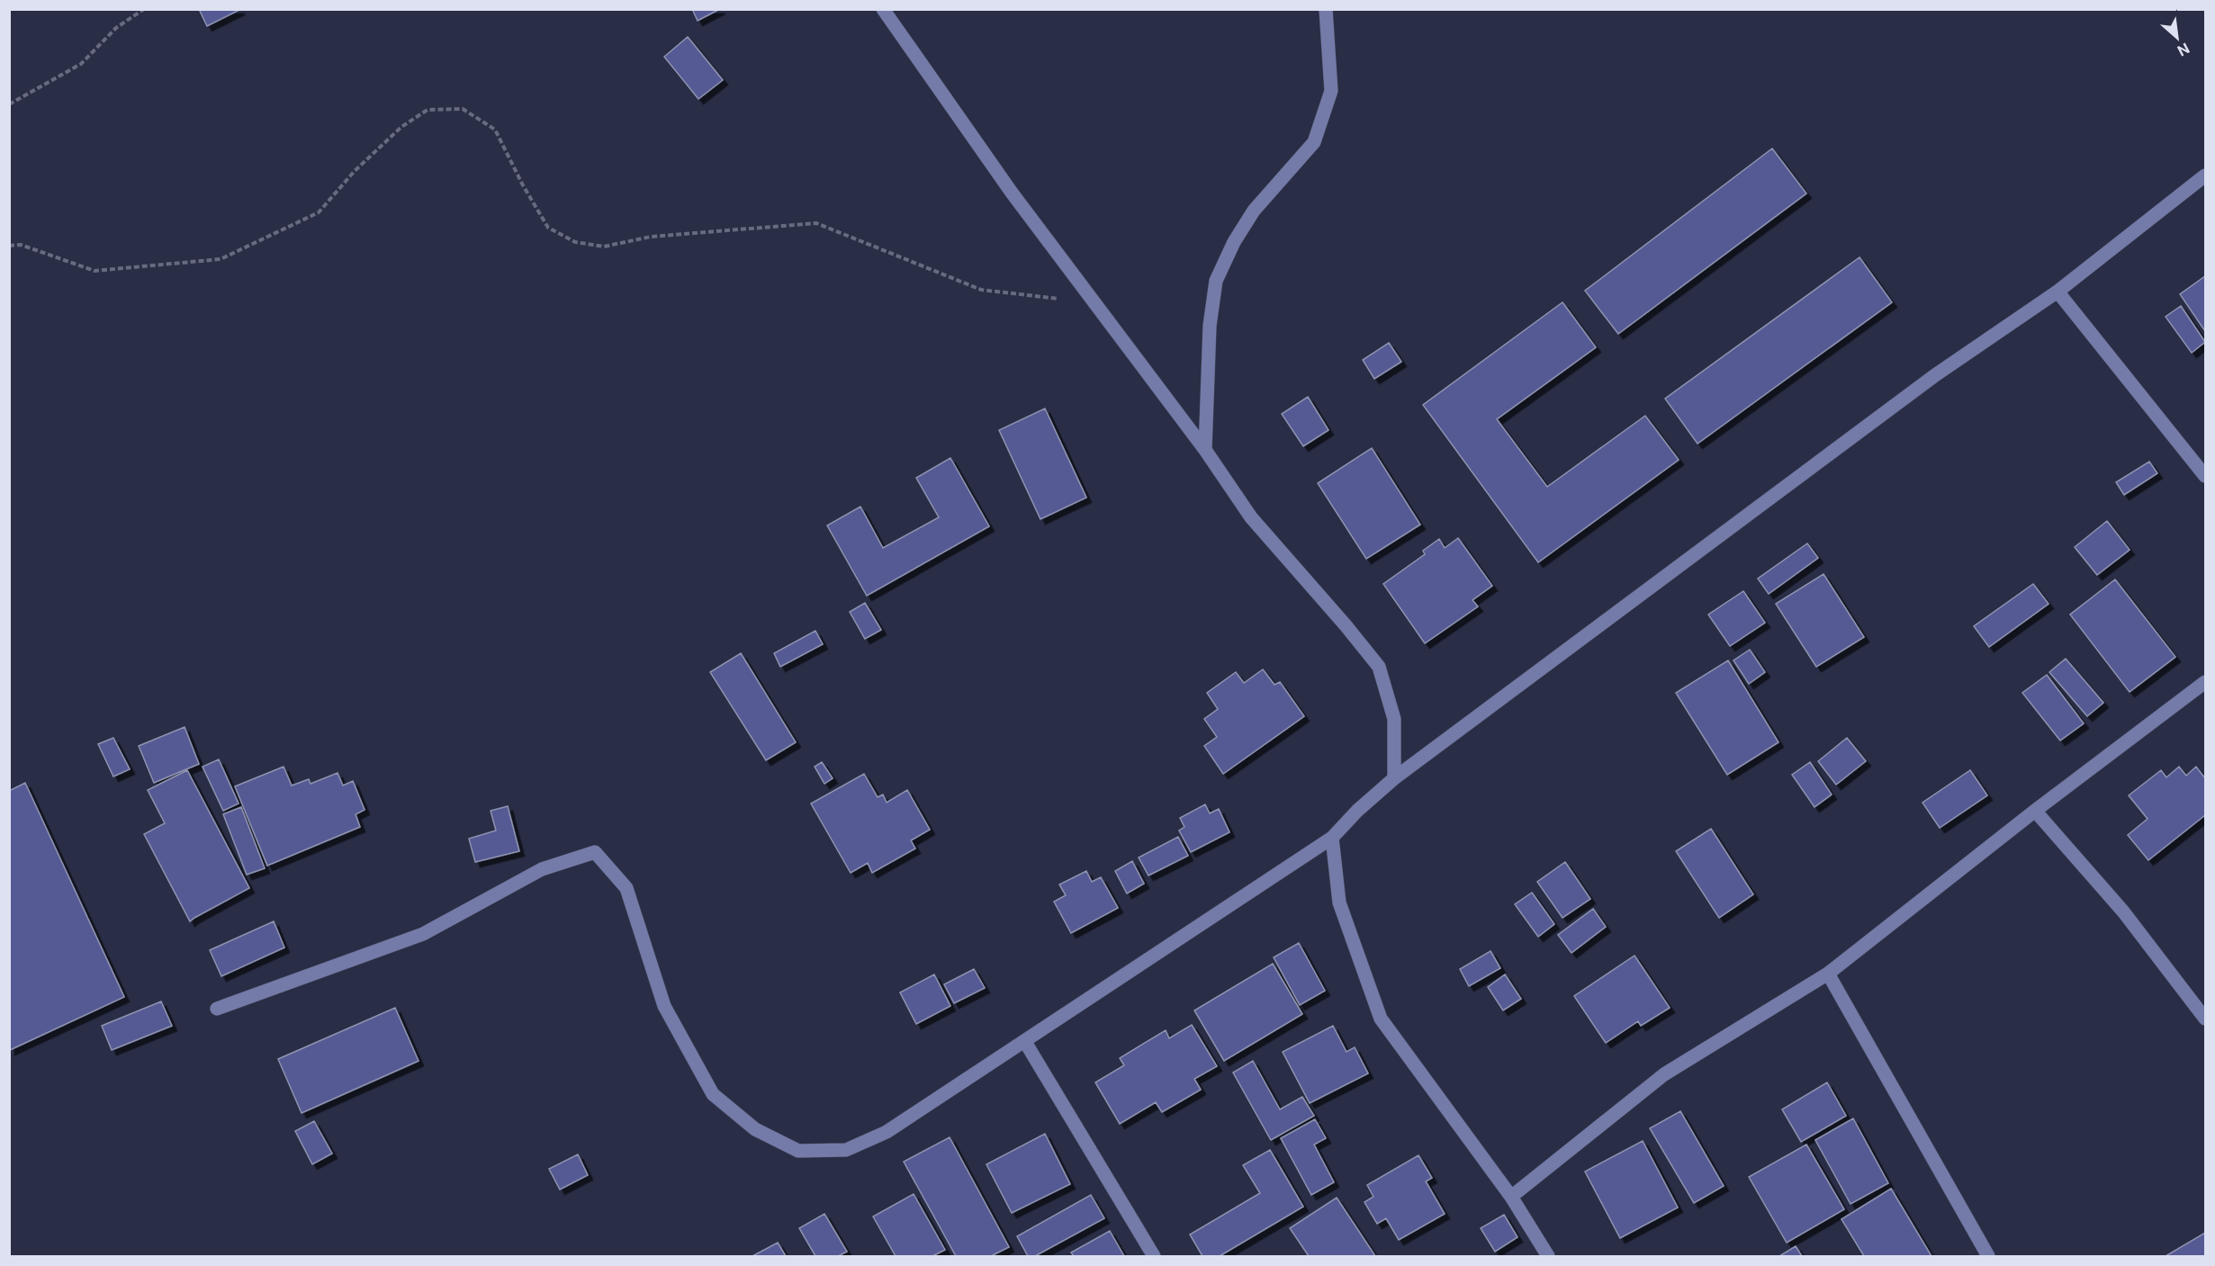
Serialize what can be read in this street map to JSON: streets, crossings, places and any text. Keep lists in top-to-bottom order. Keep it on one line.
{"north":"bottom right"}
